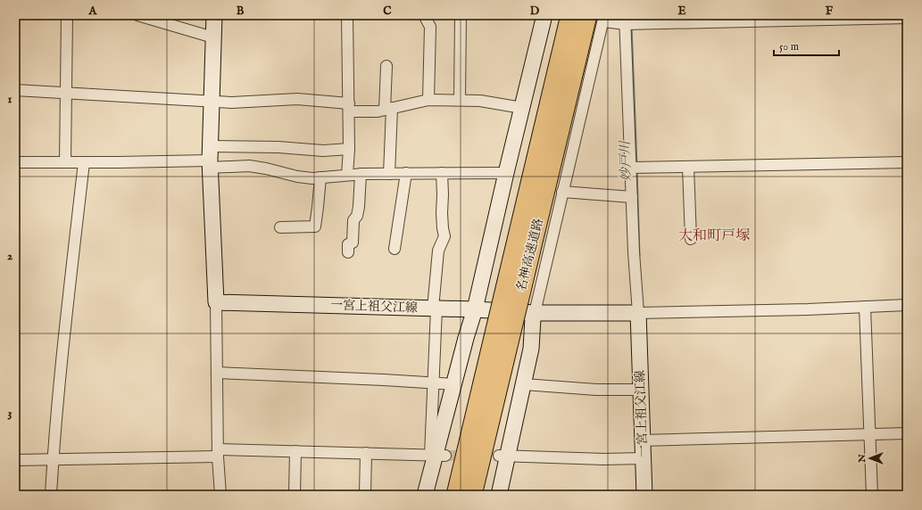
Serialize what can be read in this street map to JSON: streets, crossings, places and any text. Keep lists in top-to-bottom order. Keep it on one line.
{"streets":{"highway":["名神高速道路"],"main road":["一宮上祖父江線"]},"districts":["大和町戸塚"],"water":["妙戸川"],"scale_bar":"50 m","north":"left","grid":{"columns":["A","B","C","D","E","F"],"rows":["1","2","3"]}}
